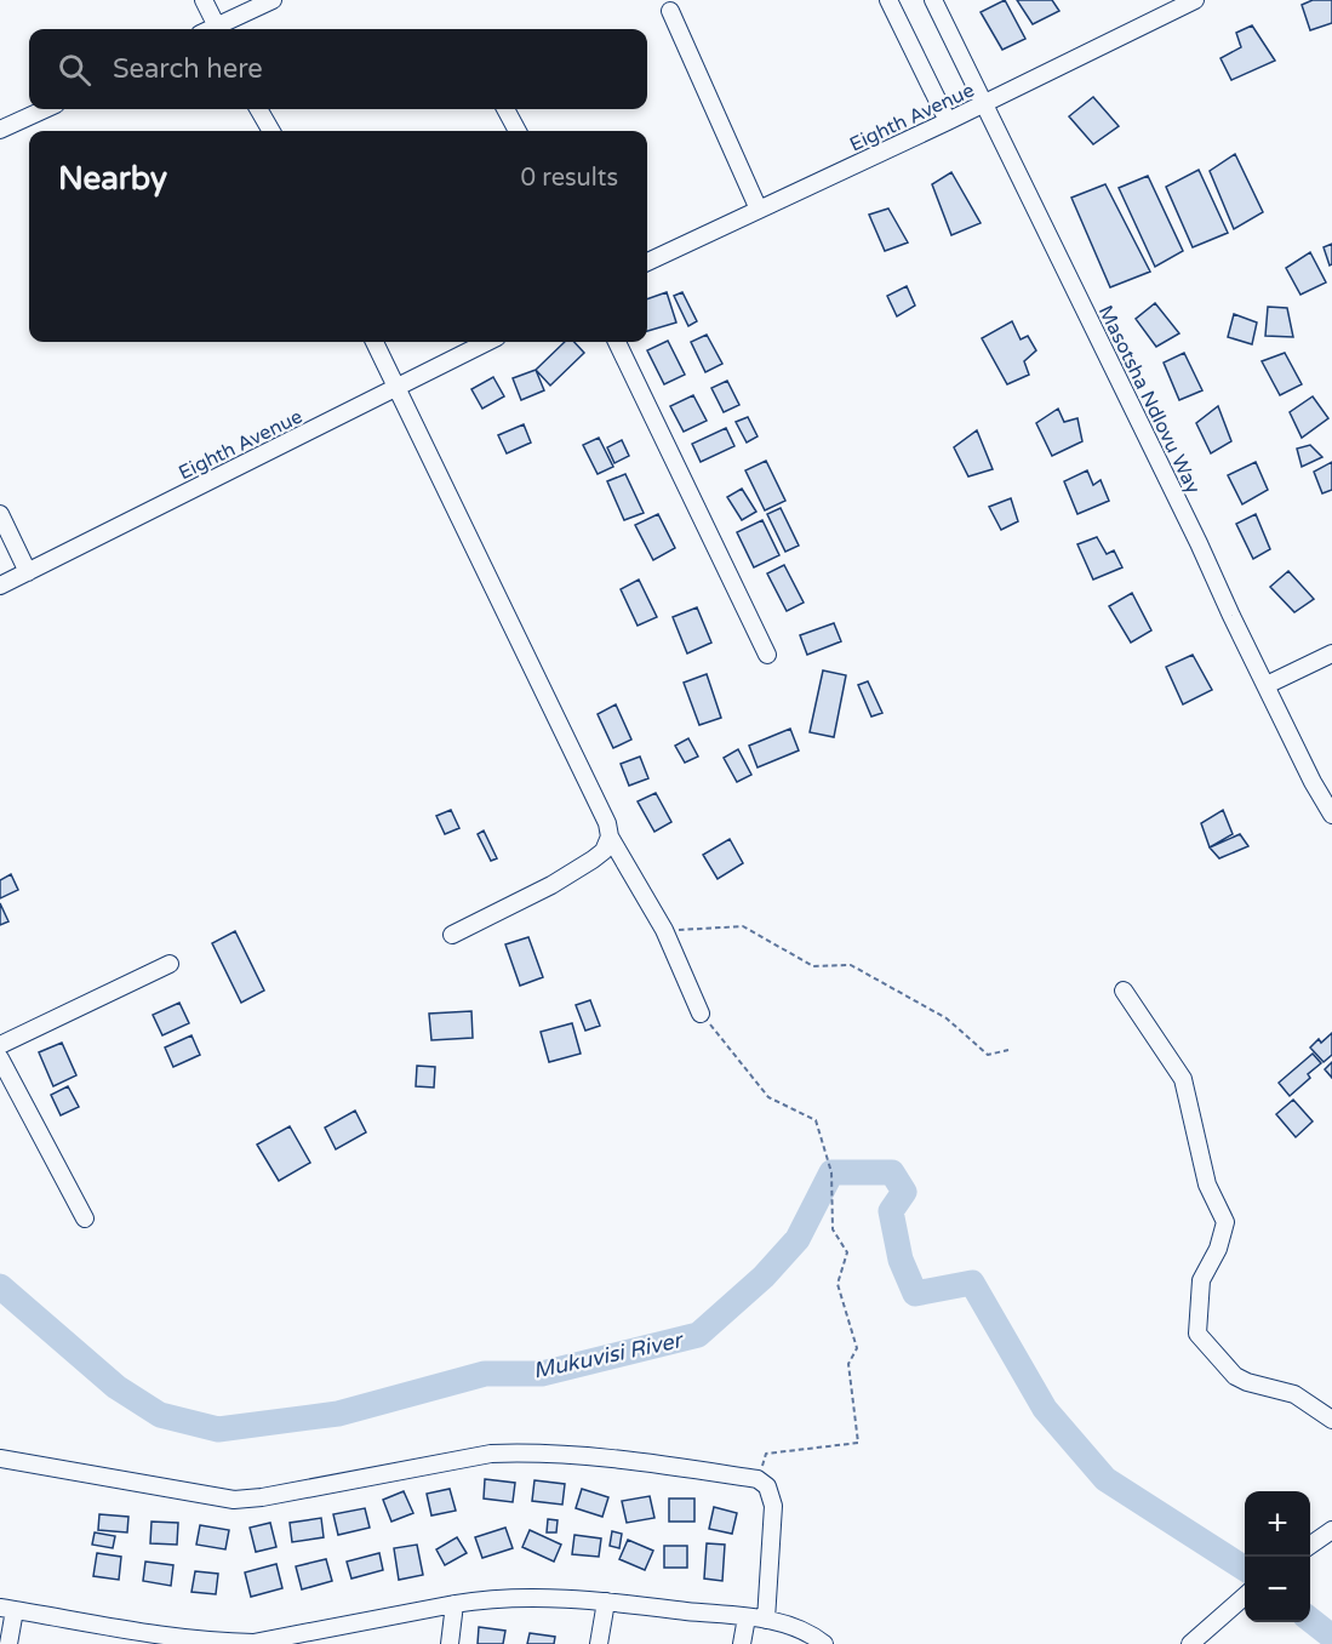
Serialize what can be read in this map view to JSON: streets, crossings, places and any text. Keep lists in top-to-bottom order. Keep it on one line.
{"streets":{"street":["Eighth Avenue","Masotsha Ndlovu Way"]},"crossings":[["Eighth Avenue","Masotsha Ndlovu Way"]],"water":["Mukuvisi River"],"page":{"search":"Search here","heading":["Nearby","0 results"],"map_buttons":["+","−"]}}
